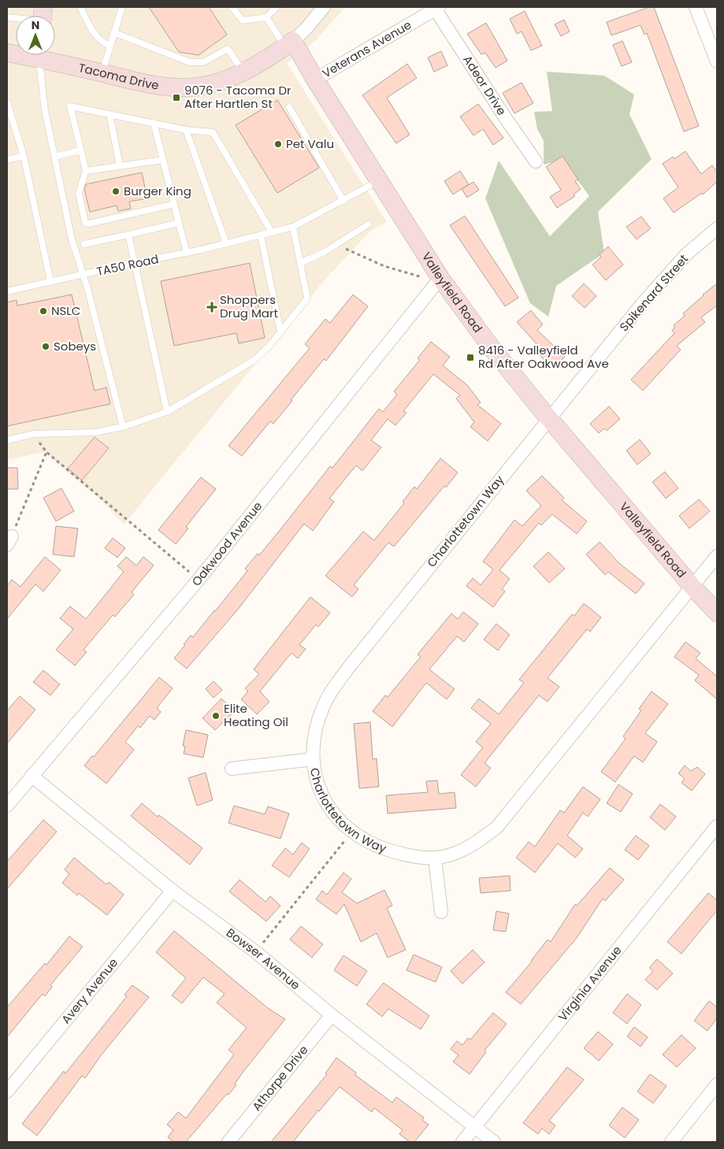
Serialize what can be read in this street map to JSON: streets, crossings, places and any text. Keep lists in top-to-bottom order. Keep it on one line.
{"streets":{"street":["Veterans Avenue","Tacoma Drive","Adeor Drive","Valleyfield Road","Spikenard Street","Charlottetown Way","Oakwood Avenue","Bowser Avenue","Virginia Avenue","Avery Avenue","Athorpe Drive"],"lane":["TA50 Road"]},"crossings":[["Veterans Avenue","Adeor Drive"],["Veterans Avenue","Valleyfield Road"],["Tacoma Drive","Valleyfield Road"],["TA50 Road","Valleyfield Road"],["Valleyfield Road","Spikenard Street"],["Valleyfield Road","Charlottetown Way"],["Valleyfield Road","Oakwood Avenue"],["Spikenard Street","Charlottetown Way"],["Oakwood Avenue","Bowser Avenue"],["Bowser Avenue","Virginia Avenue"],["Bowser Avenue","Avery Avenue"],["Bowser Avenue","Athorpe Drive"]],"places":{"transit":["9076 - Tacoma Dr After Hartlen St","8416 - Valleyfield Rd After Oakwood Ave"],"other":["Pet Valu","Burger King","NSLC","Sobeys","Elite Heating Oil"],"health":["Shoppers Drug Mart"]},"north":"top"}
